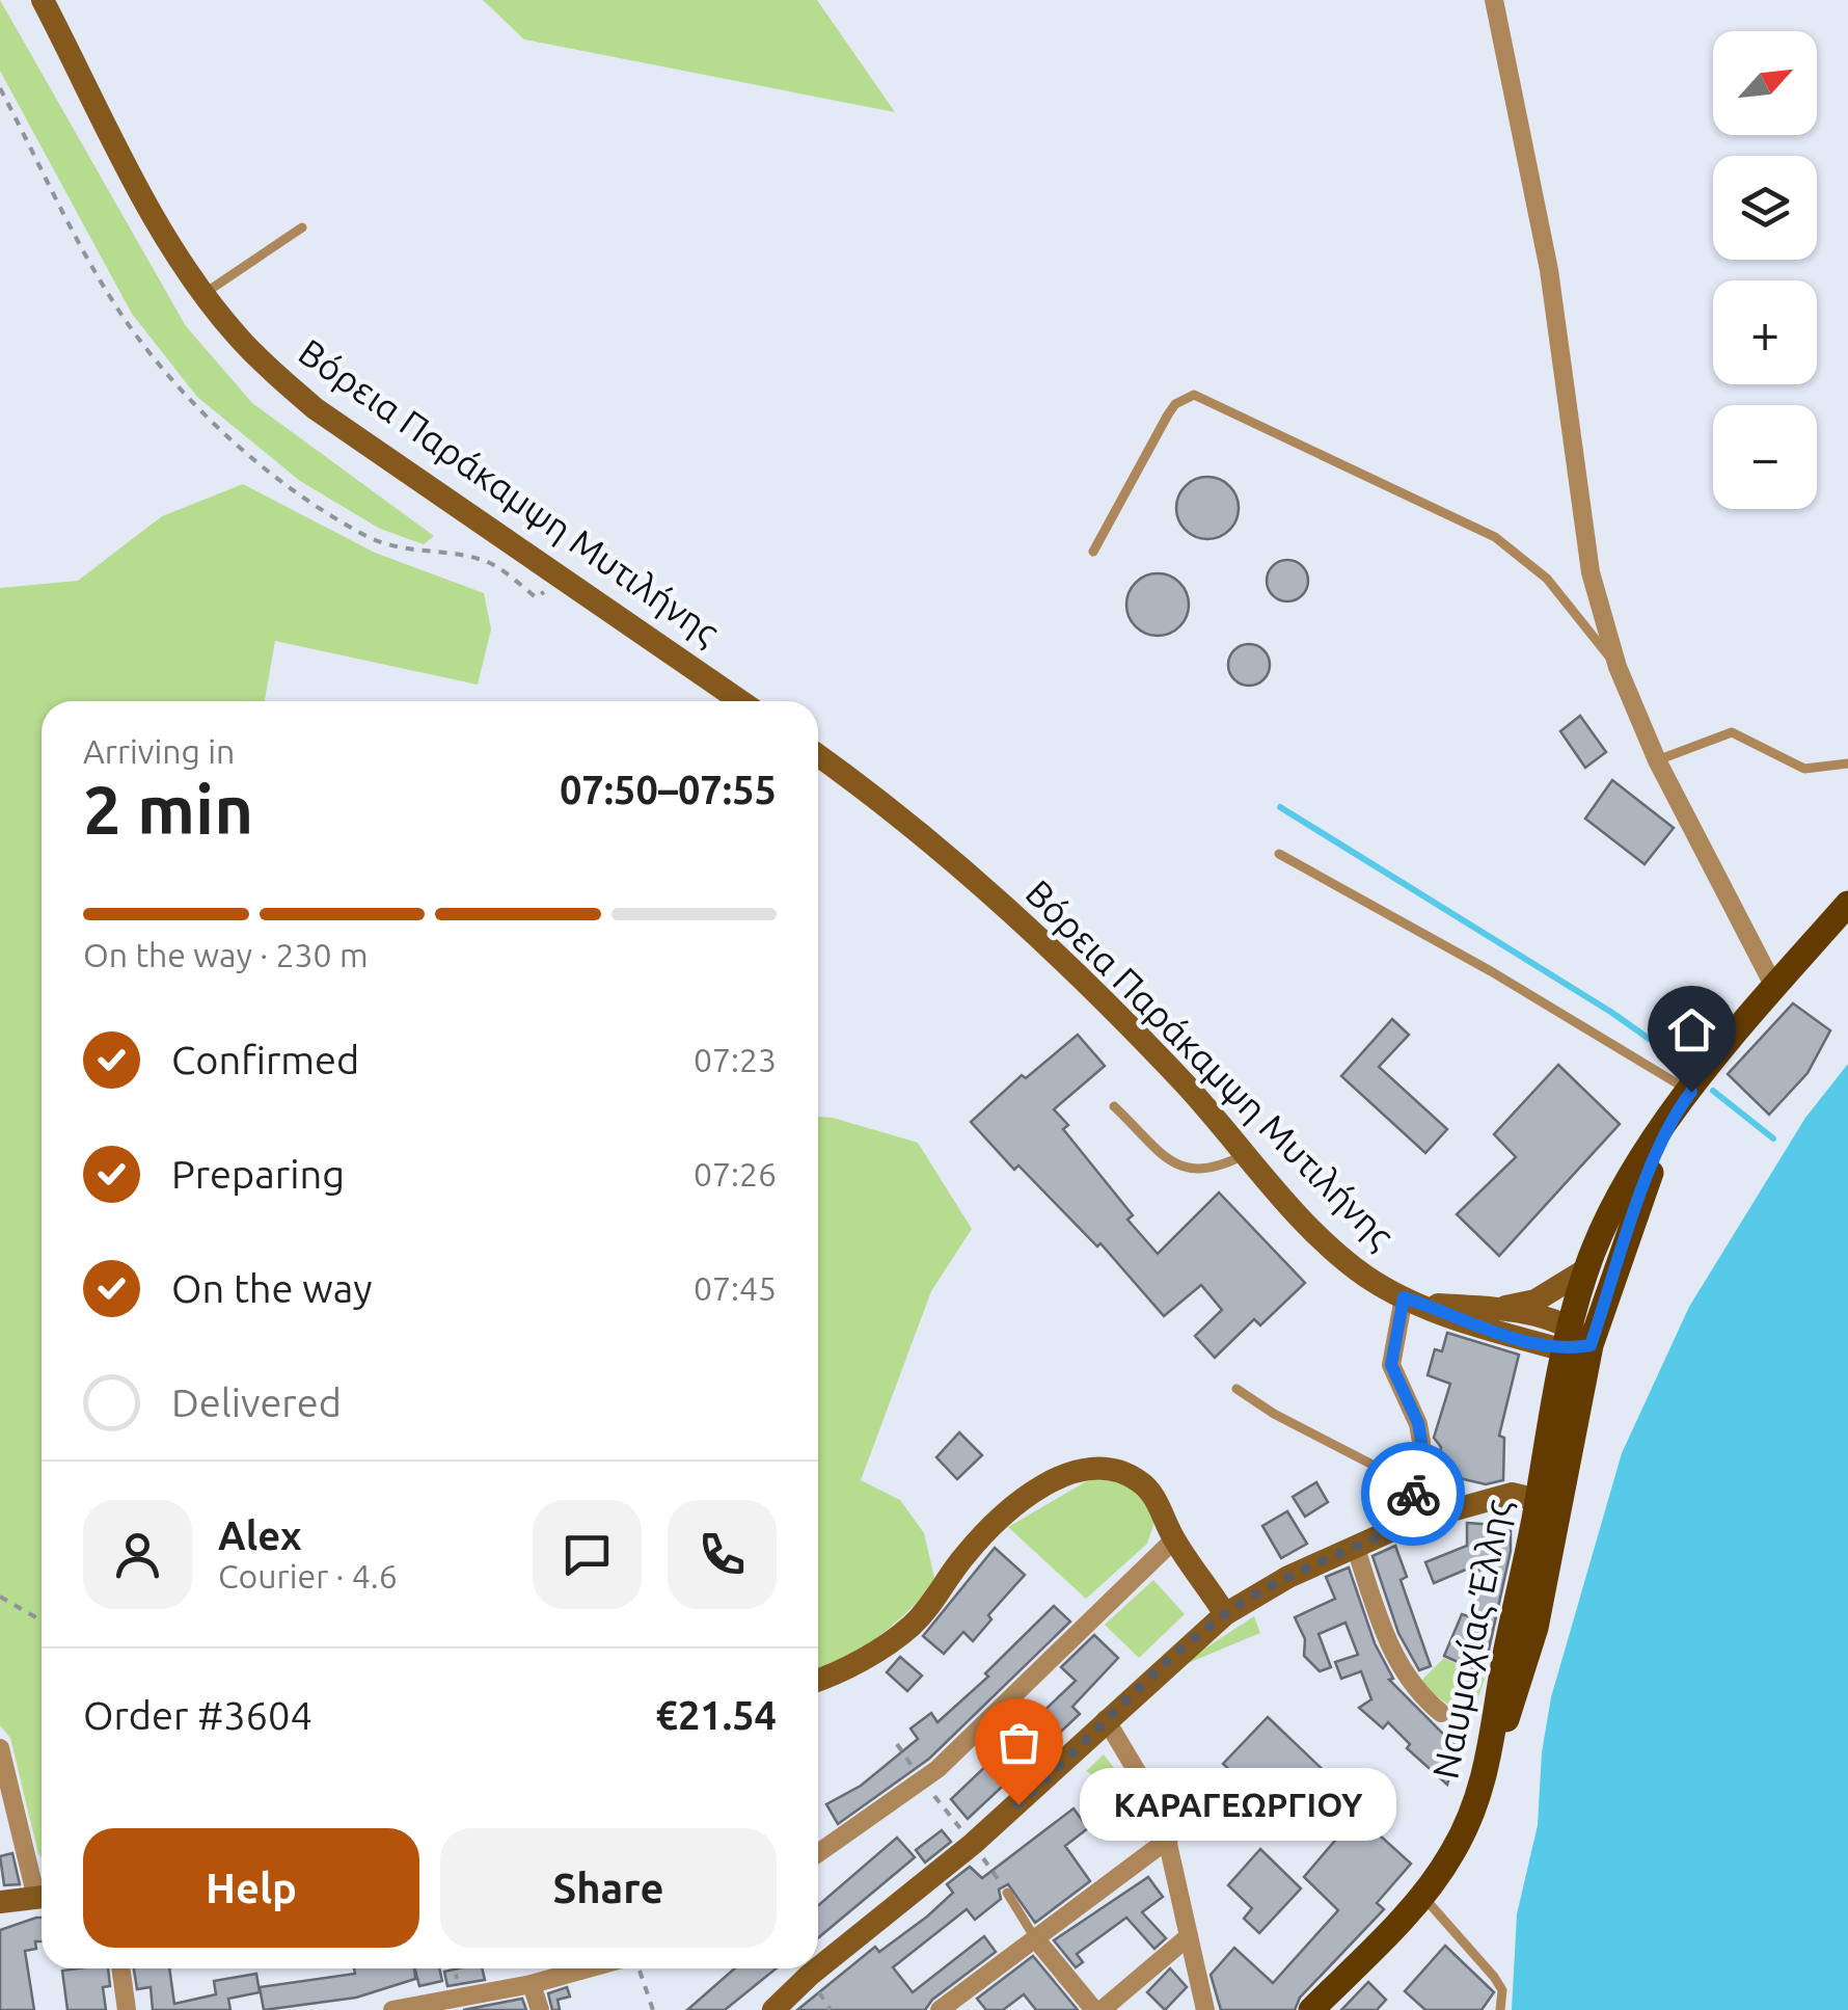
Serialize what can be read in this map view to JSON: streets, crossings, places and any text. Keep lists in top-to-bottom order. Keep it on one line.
{"streets":{"main road":["Βόρεια Παράκαμψη Μυτιλήνης","Ναυμαχίας Έλλης"]},"crossings":[["Βόρεια Παράκαμψη Μυτιλήνης","Ναυμαχίας Έλλης"]],"places":["ΚΑΡΑΓΕΩΡΓΙΟΥ"],"north":"top right","page":{"map_buttons":["+","−"],"heading":["2 min","Arriving in","07:50–07:55"],"panel":["Alex","Courier · 4.6","Order #3604","€21.54"],"bar":"On the way · 230 m","list":[["Confirmed","07:23"],["Preparing","07:26"],["On the way","07:45"],"Delivered"],"bubble":"ΚΑΡΑΓΕΩΡΓΙΟΥ","buttons":["Help","Share"]}}
